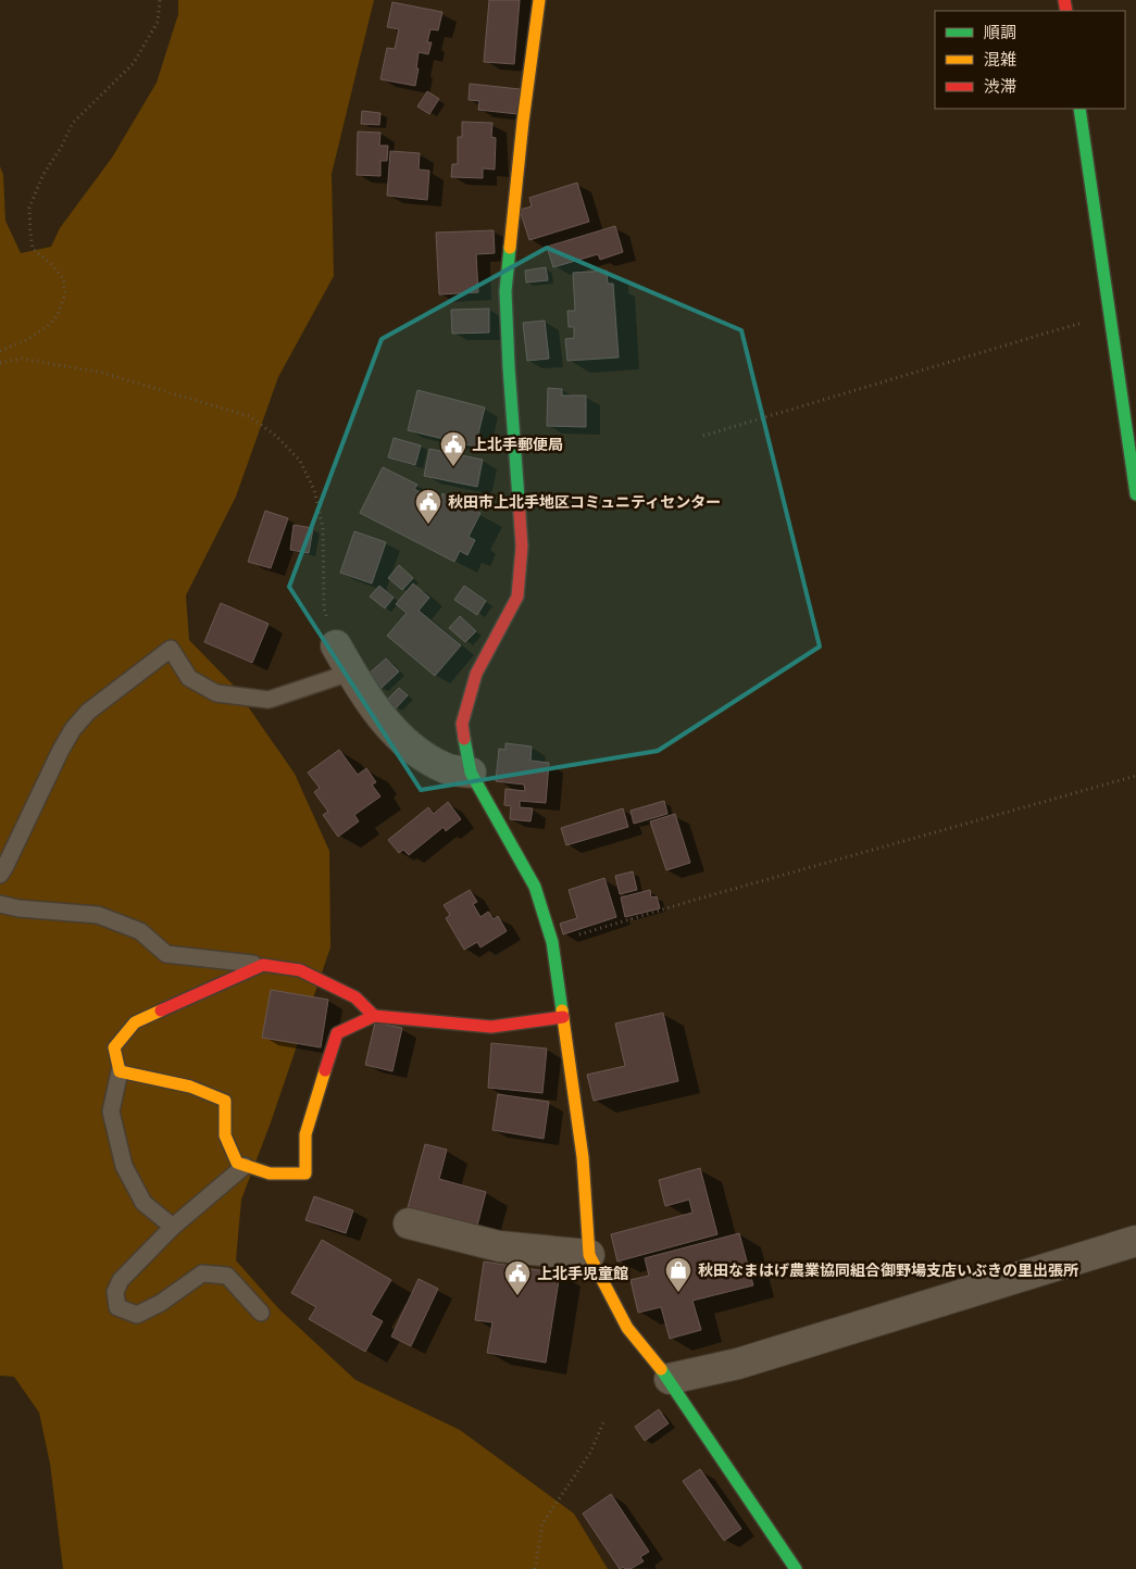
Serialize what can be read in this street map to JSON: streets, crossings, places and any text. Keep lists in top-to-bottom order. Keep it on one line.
{"places":{"public building":["上北手郵便局","秋田市上北手地区コミュニティセンター","上北手児童館"],"shop":["秋田なまはげ農業協同組合御野場支店いぶきの里出張所"]},"legend":["順調","混雑","渋滞"]}
